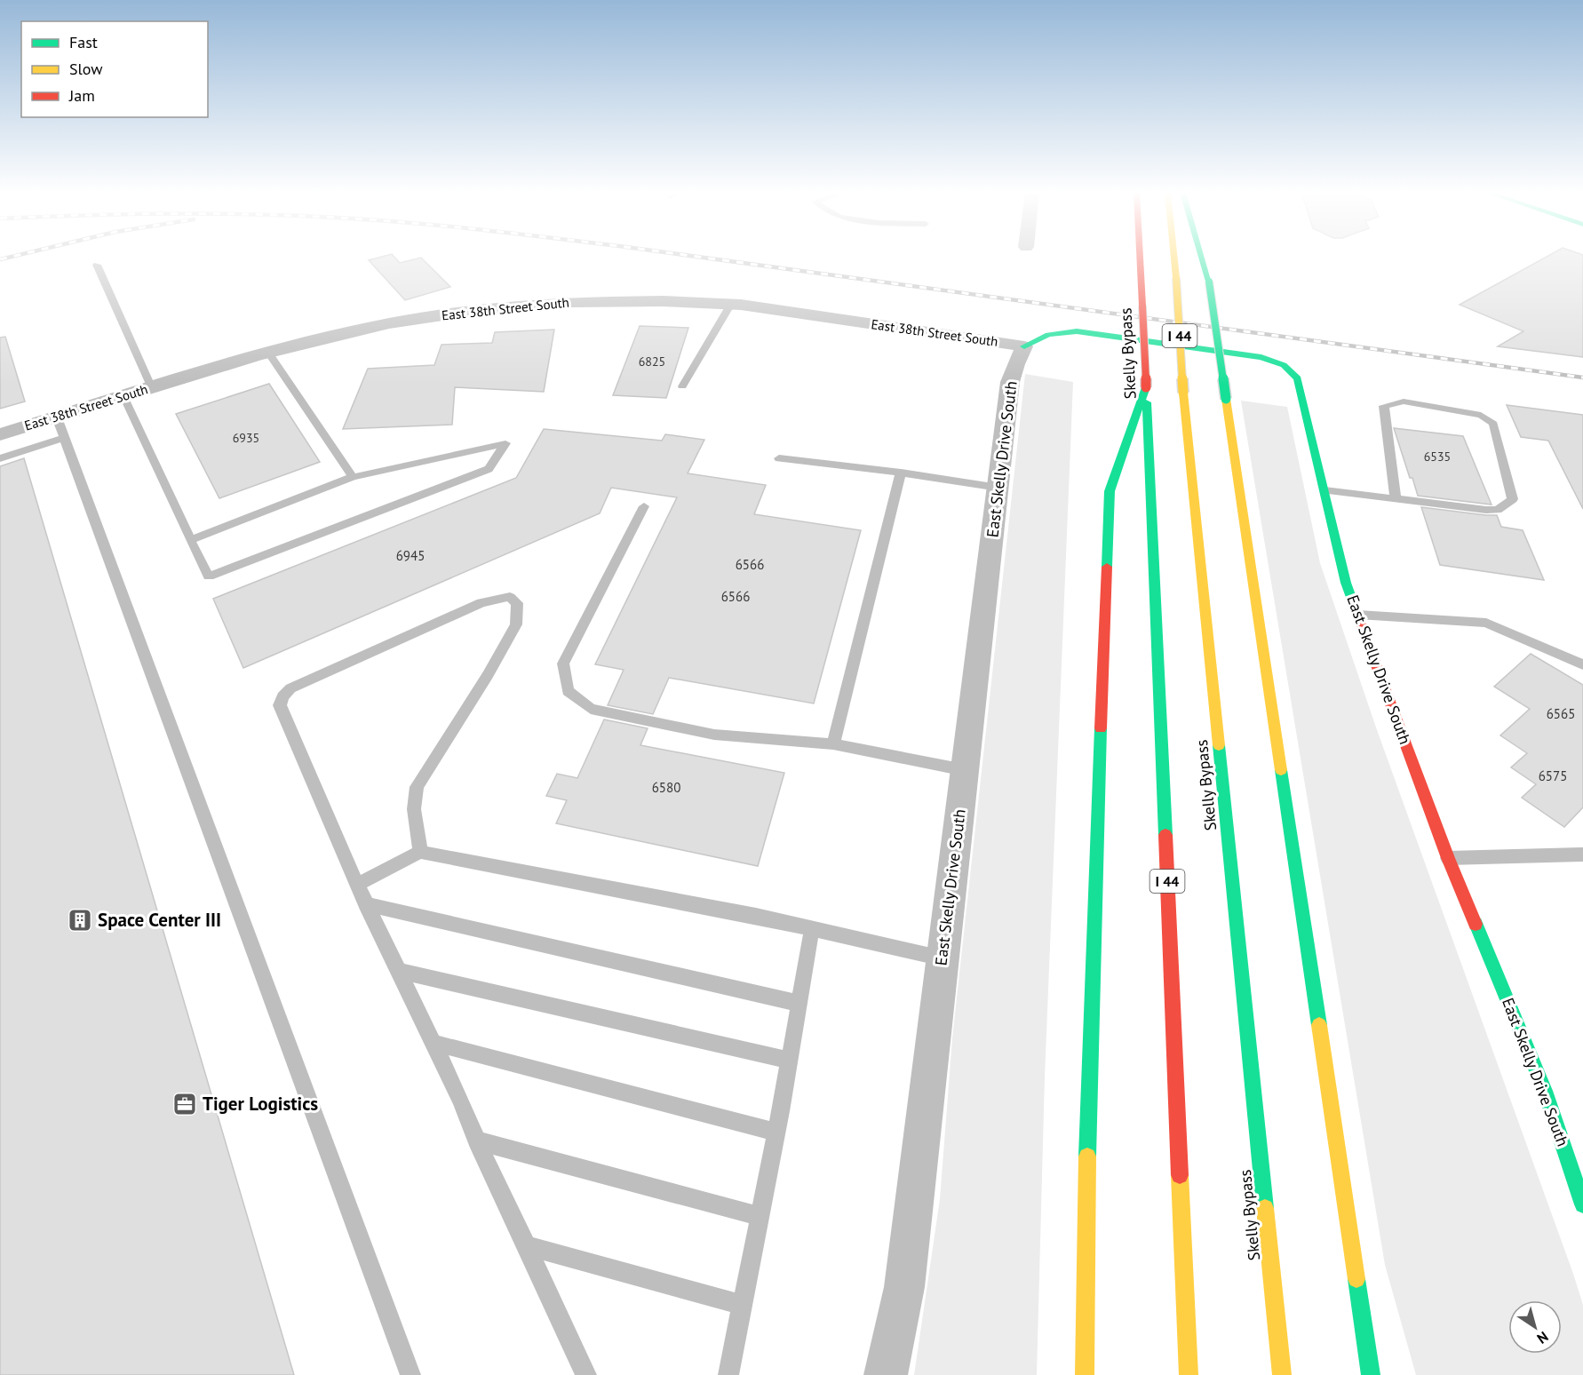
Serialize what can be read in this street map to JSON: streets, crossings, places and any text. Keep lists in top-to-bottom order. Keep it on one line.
{"streets":{"main road":["I 44","Skelly Bypass","East Skelly Drive South"],"street":["East 38th Street South"]},"crossings":[["East 38th Street South","East Skelly Drive South"]],"places":{"building":["Space Center III"],"office":["Tiger Logistics"]},"house_numbers":["6825","6935","6535","6945","6566","6566","6565","6575","6580"],"legend":["Fast","Slow","Jam"],"north":"bottom right"}
